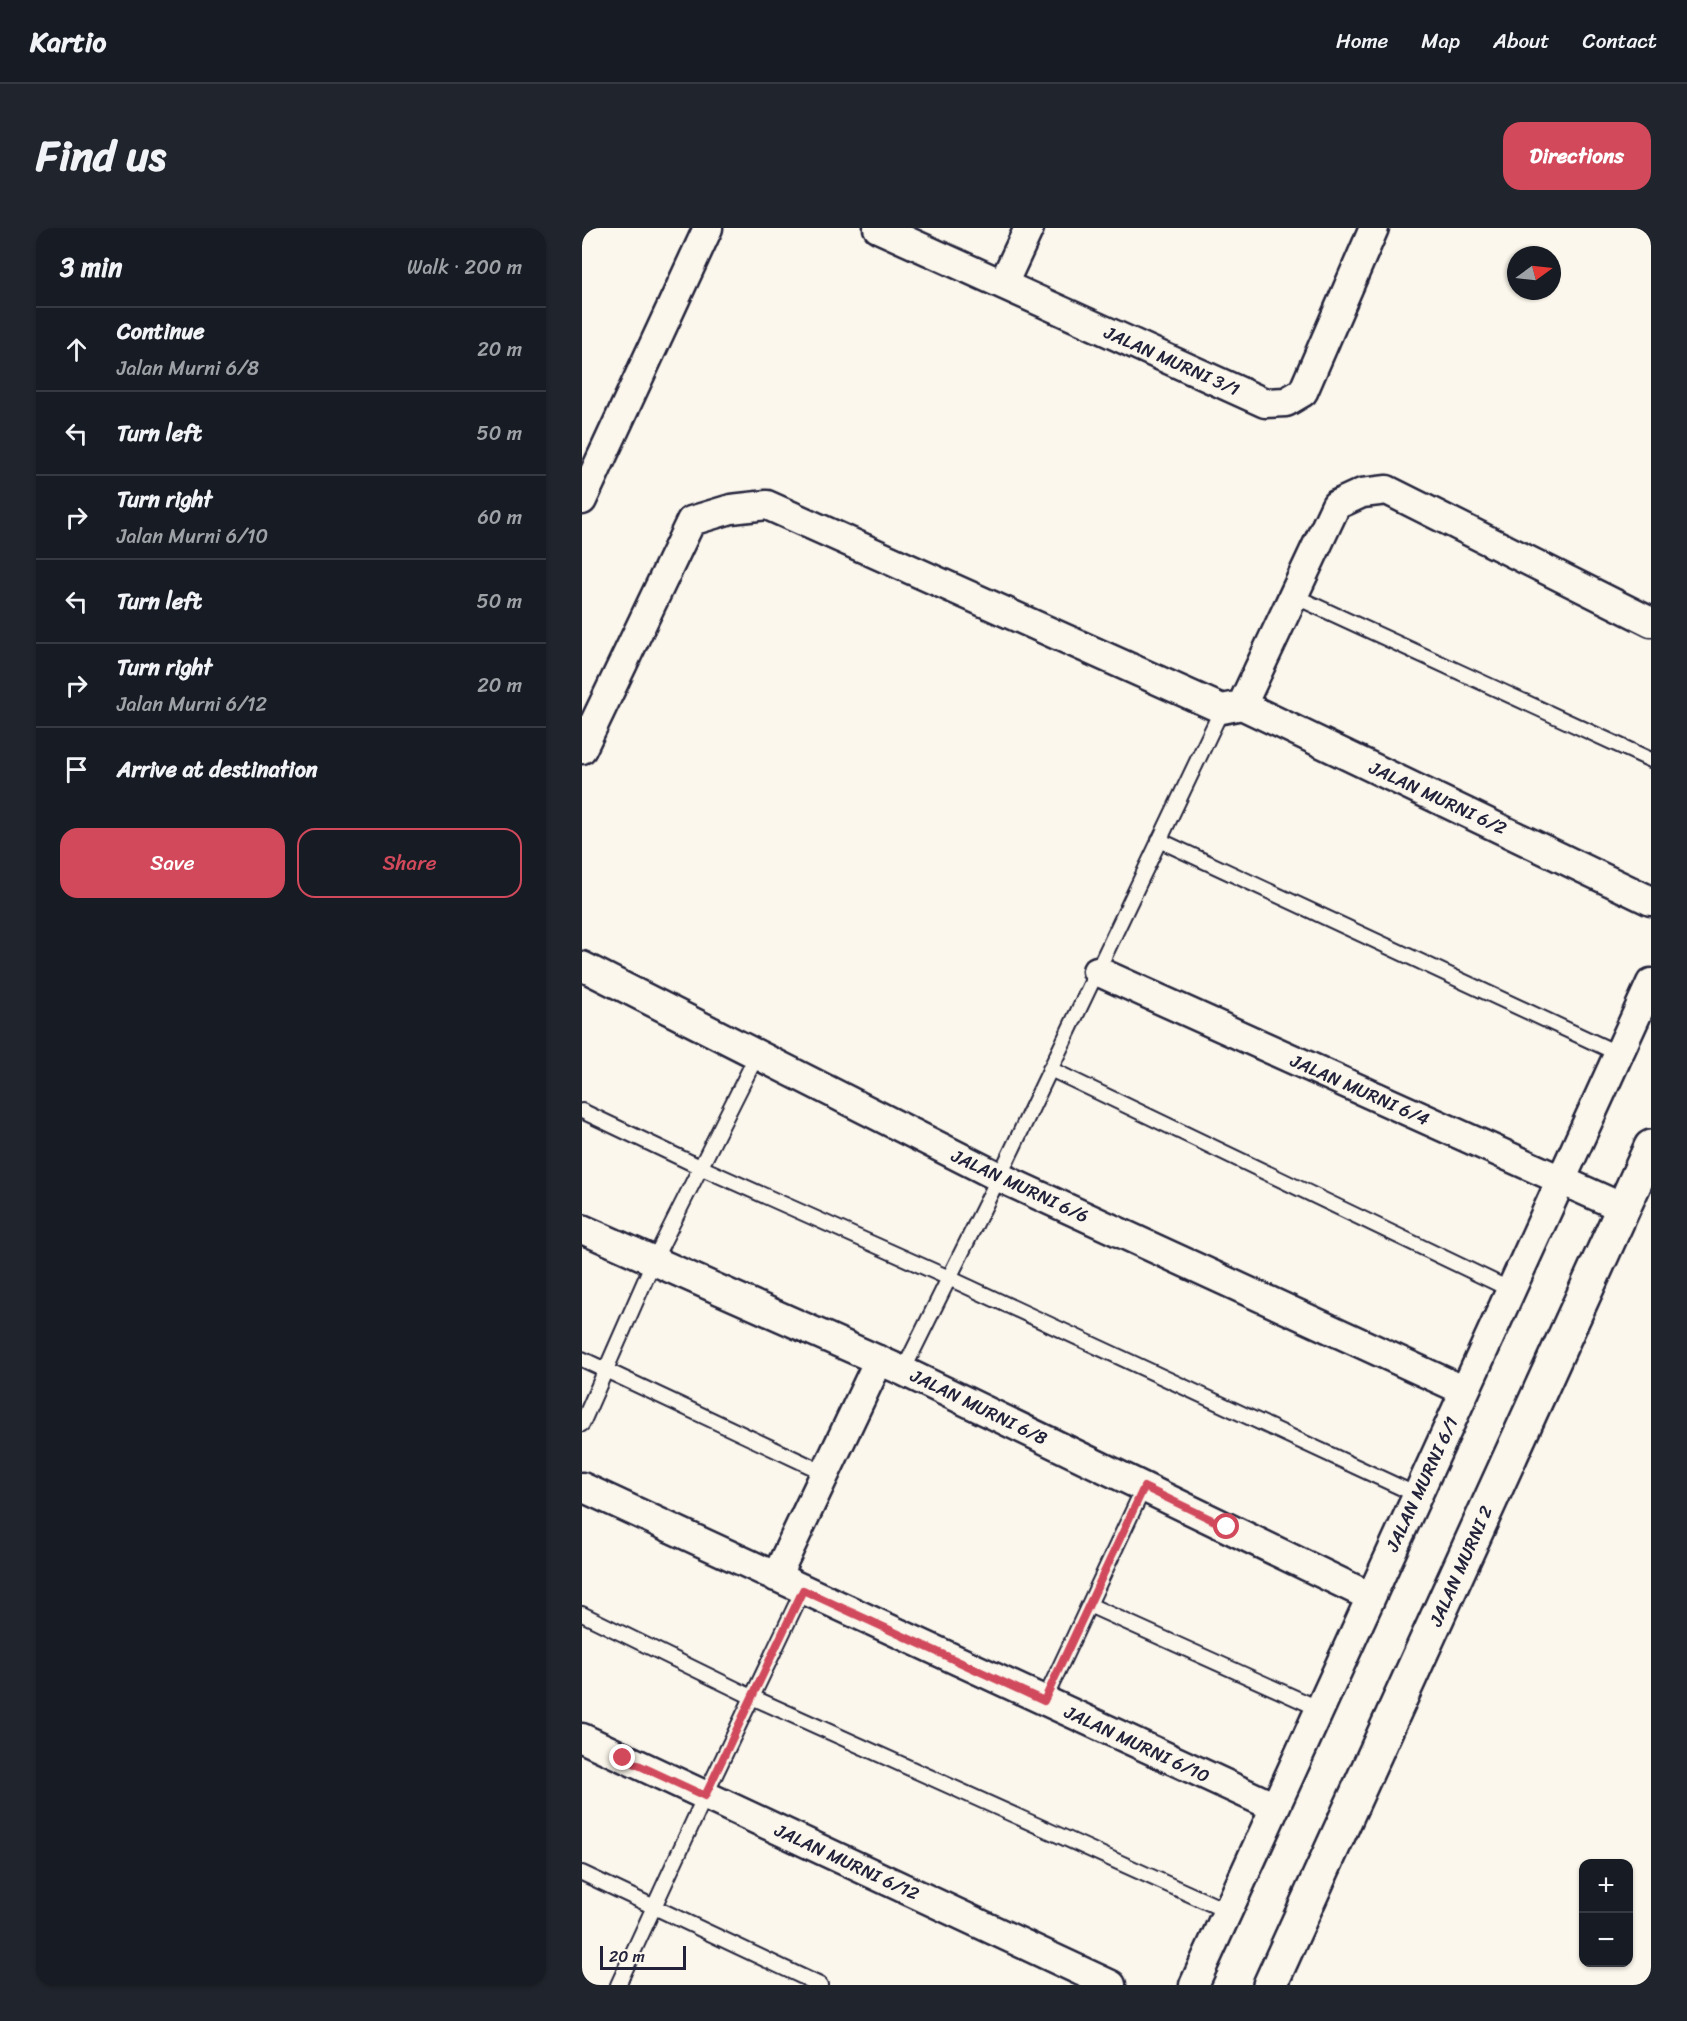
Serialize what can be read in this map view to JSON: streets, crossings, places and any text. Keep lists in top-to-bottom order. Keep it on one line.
{"streets":{"street":["JALAN MURNI 3/1","JALAN MURNI 6/2","JALAN MURNI 6/4","JALAN MURNI 6/6","JALAN MURNI 6/8","JALAN MURNI 6/1","JALAN MURNI 2","JALAN MURNI 6/10","JALAN MURNI 6/12"]},"crossings":[["JALAN MURNI 6/4","JALAN MURNI 6/1"],["JALAN MURNI 6/4","JALAN MURNI 2"],["JALAN MURNI 6/6","JALAN MURNI 6/1"],["JALAN MURNI 6/8","JALAN MURNI 6/1"],["JALAN MURNI 6/1","JALAN MURNI 6/10"]],"scale_bar":"20 m","north":"right","page":{"header":"Kartio","nav":["Home","Map","About","Contact"],"title":"Find us","buttons":["Directions",["Save","Share"]],"heading":["3 min","Walk · 200 m"],"list":[["Continue","Jalan Murni 6/8","20 m"],["Turn left","50 m"],["Turn right","Jalan Murni 6/10","60 m"],["Turn left","50 m"],["Turn right","Jalan Murni 6/12","20 m"],"Arrive at destination"],"map_buttons":["+","−"],"scale":"20 m"}}
